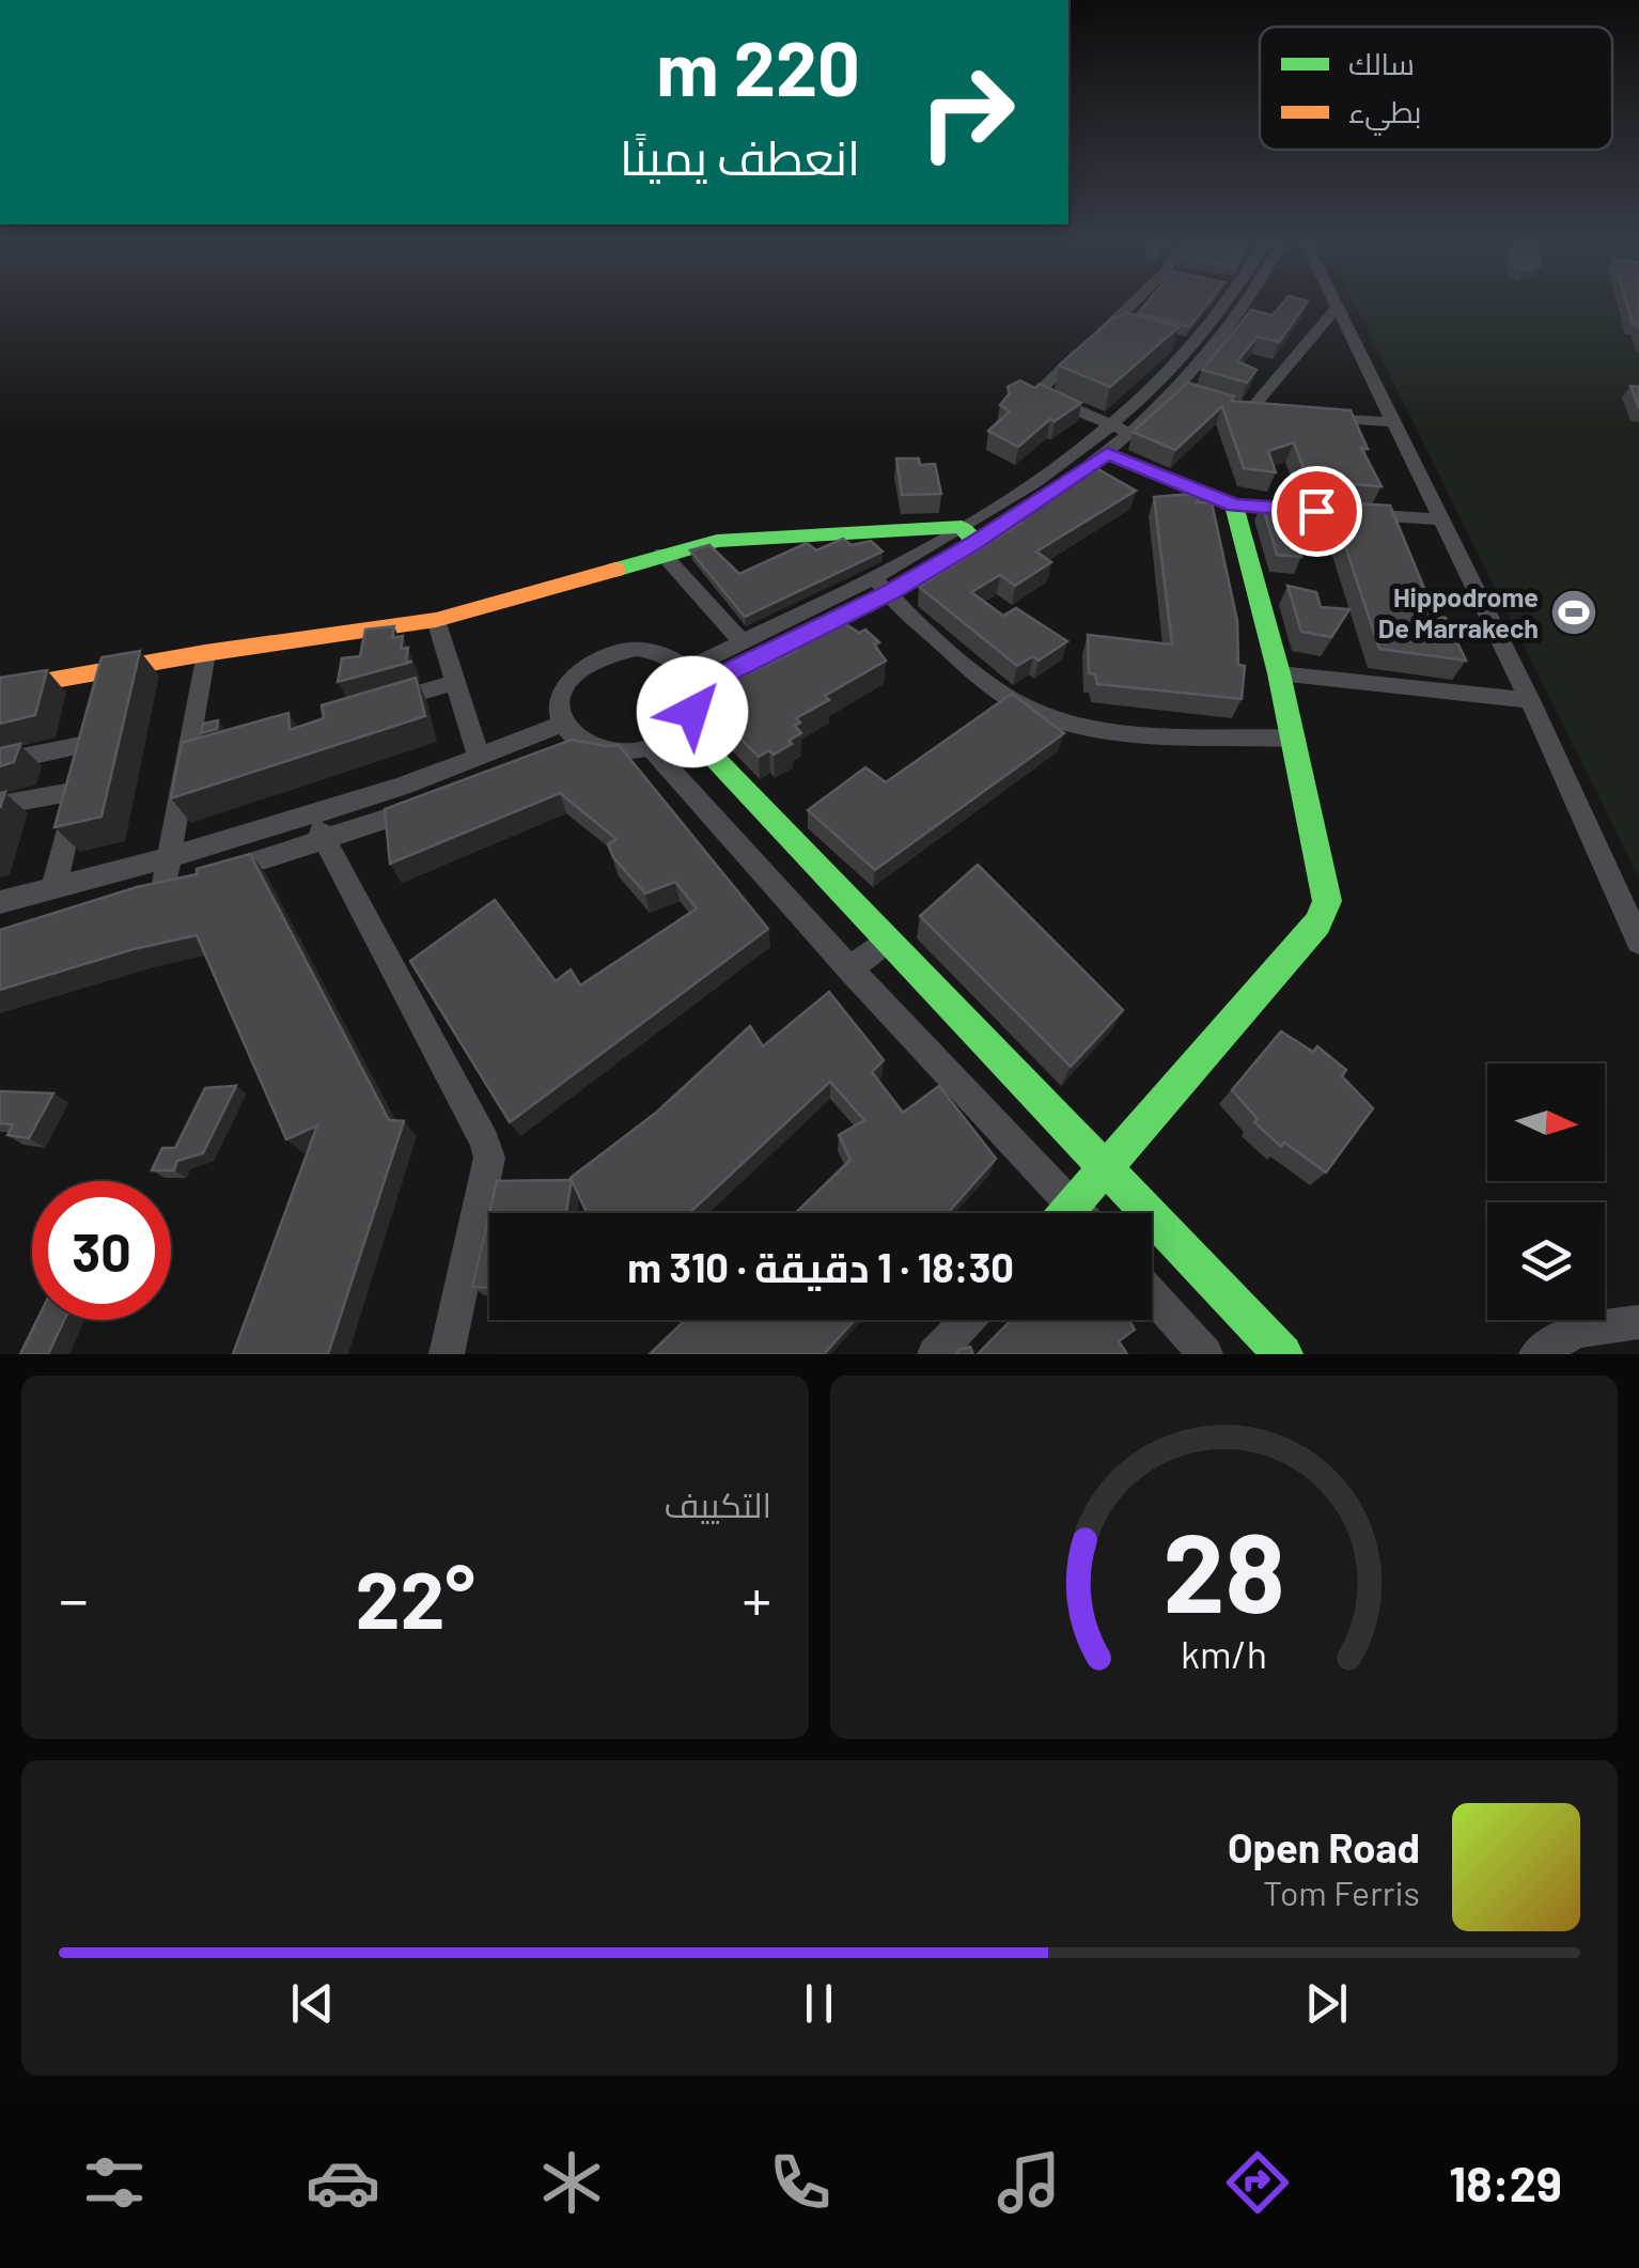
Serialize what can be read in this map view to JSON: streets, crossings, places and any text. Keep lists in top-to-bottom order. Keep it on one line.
{"places":{"sports":["Hippodrome De Marrakech"]},"legend":["سالك","بطيء"],"north":"right","page":{"turn":["220 m","انعطف يمينًا"],"limit":"30","trip":"18:30 · 1 دقيقة · 310 m","tile":"التكييف","heat":["−","22°","+"],"song":["Open Road","Tom Ferris"],"tabs":"18:29","gauge":["28","km/h"]}}
